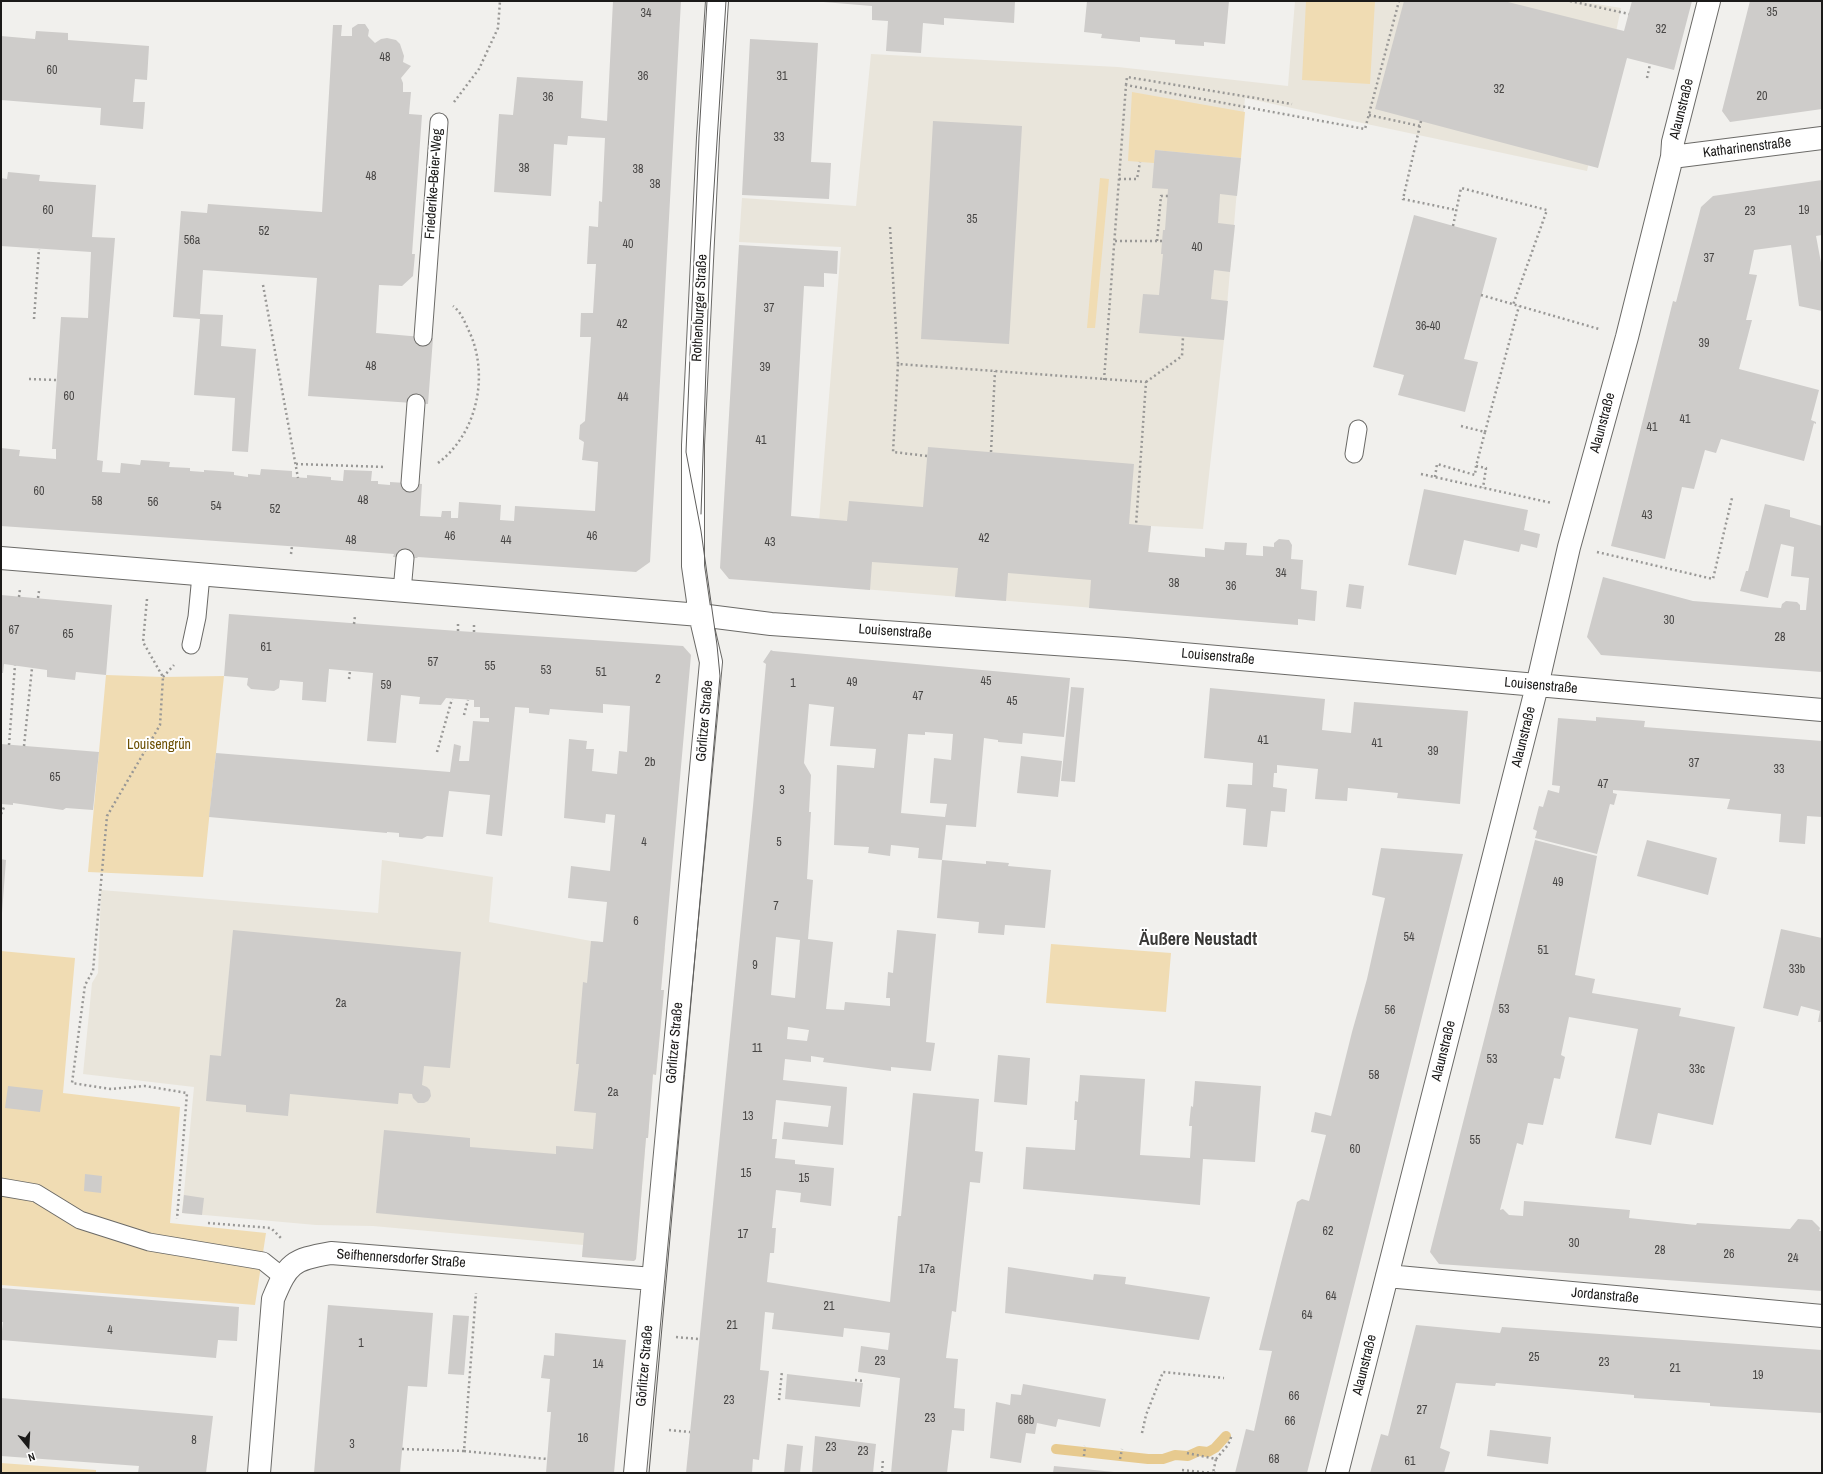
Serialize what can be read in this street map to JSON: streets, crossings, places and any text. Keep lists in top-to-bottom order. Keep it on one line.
{"streets":{"street":["Alaunstraße","Katharinenstraße","Rothenburger Straße","Louisenstraße","Görlitzer Straße","Seifhennersdorfer Straße","Jordanstraße"],"lane":["Friederike-Beier-Weg"]},"crossings":[["Alaunstraße","Katharinenstraße"],["Alaunstraße","Louisenstraße"],["Alaunstraße","Jordanstraße"],["Rothenburger Straße","Louisenstraße"],["Rothenburger Straße","Görlitzer Straße"],["Louisenstraße","Görlitzer Straße"],["Görlitzer Straße","Seifhennersdorfer Straße"]],"districts":["Äußere Neustadt"],"parks":["Louisengrün"],"house_numbers":["35","34","32","48","60","36","31","32","20","36","33","38","38","48","38","60","19","23","35","52","56a","40","40","37","37","42","36-40","39","48","39","60","44","41","41","41","60","48","58","56","54","52","43","46","46","42","48","44","43","34","38","36","30","67","65","28","61","57","55","53","51","2","45","49","1","59","47","45","41","41","39","2b","37","33","65","47","3","4","5","49","7","6","54","51","9","33b","2a","53","56","11","53","33c","58","2a","13","55","60","15","15","62","17","30","28","26","24","17a","64","21","64","21","4","1","25","23","23","14","21","19","66","23","27","23","68b","66","16","8","3","23","23","68","61"],"north":"bottom"}
